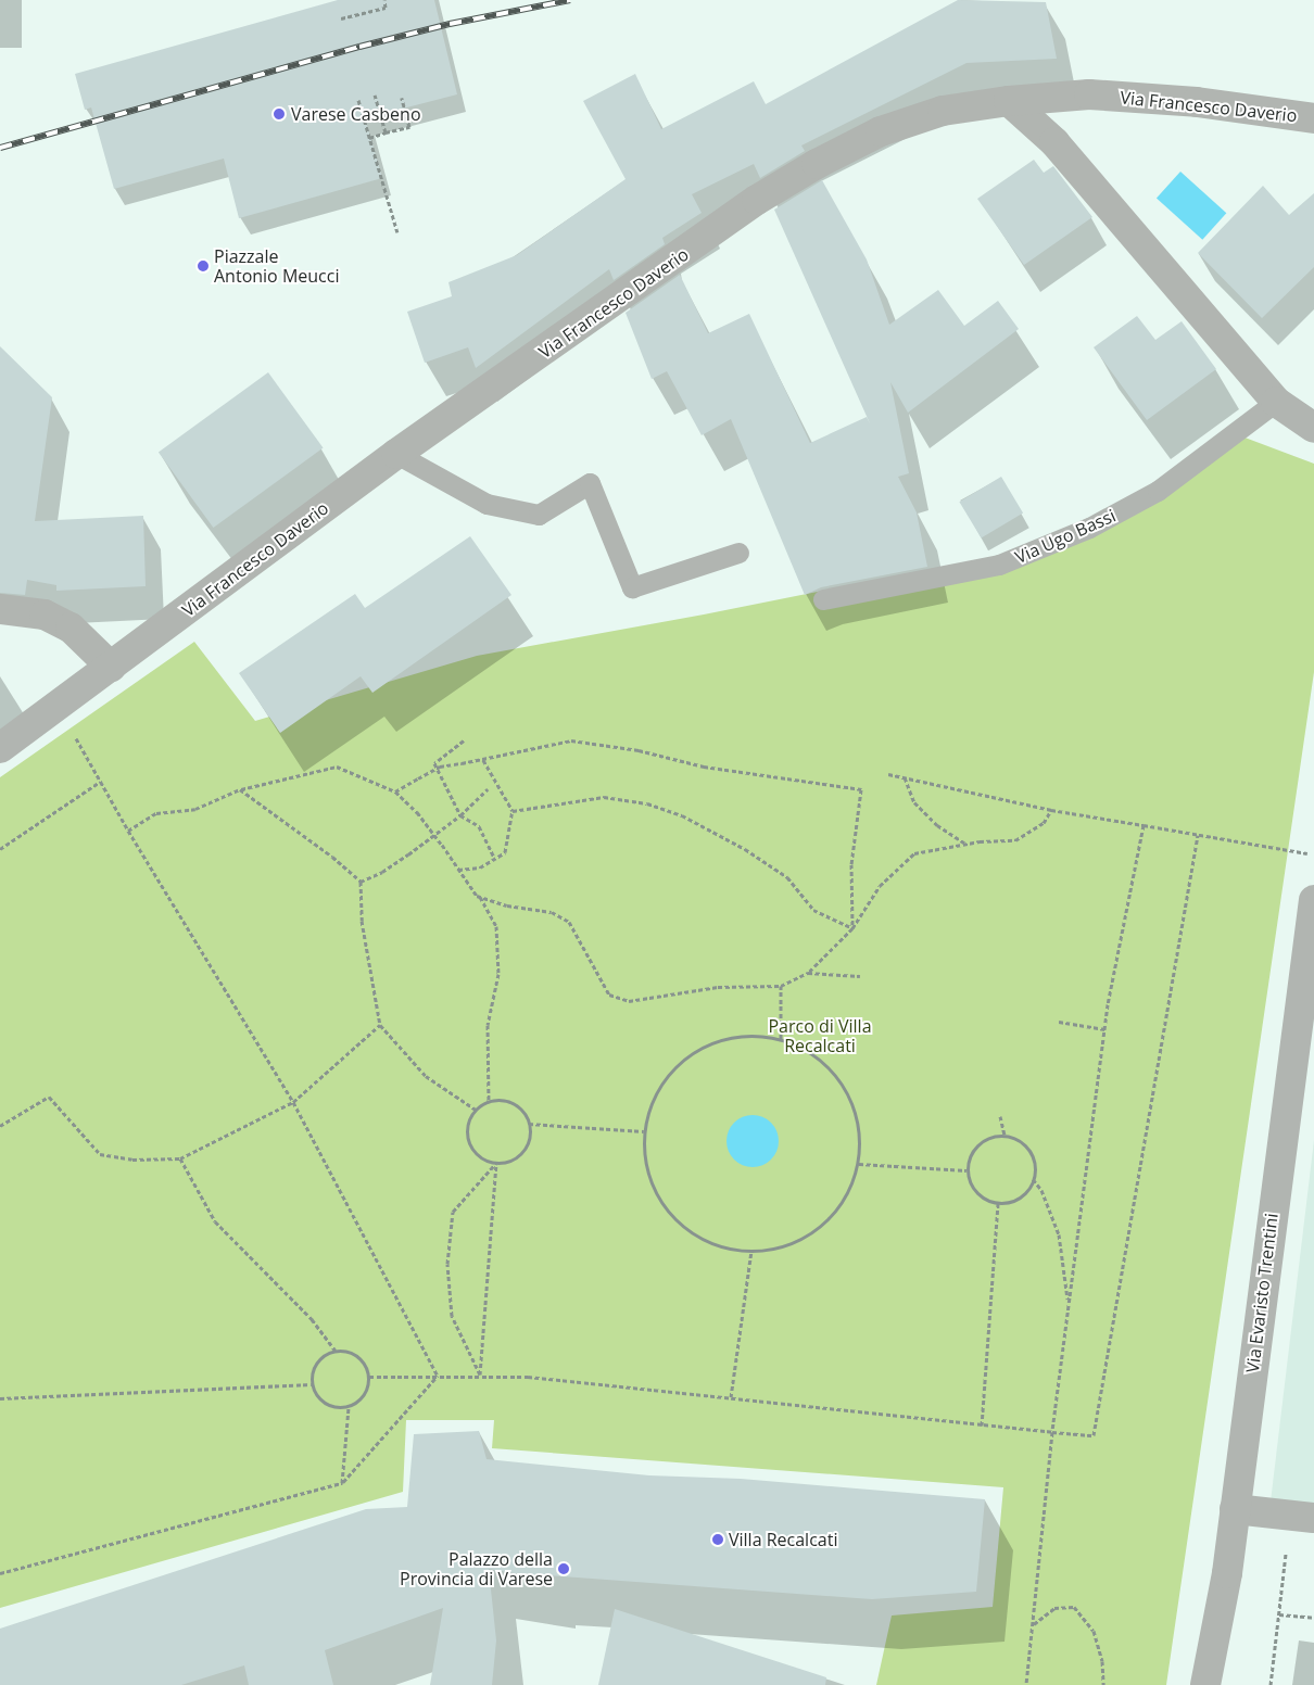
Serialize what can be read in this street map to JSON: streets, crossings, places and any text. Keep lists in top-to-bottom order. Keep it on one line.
{"streets":{"street":["Via Francesco Daverio","Via Evaristo Trentini"],"lane":["Via Ugo Bassi"]},"parks":["Parco di Villa Recalcati"],"places":["Varese Casbeno","Piazzale Antonio Meucci","Villa Recalcati","Palazzo della Provincia di Varese"]}
